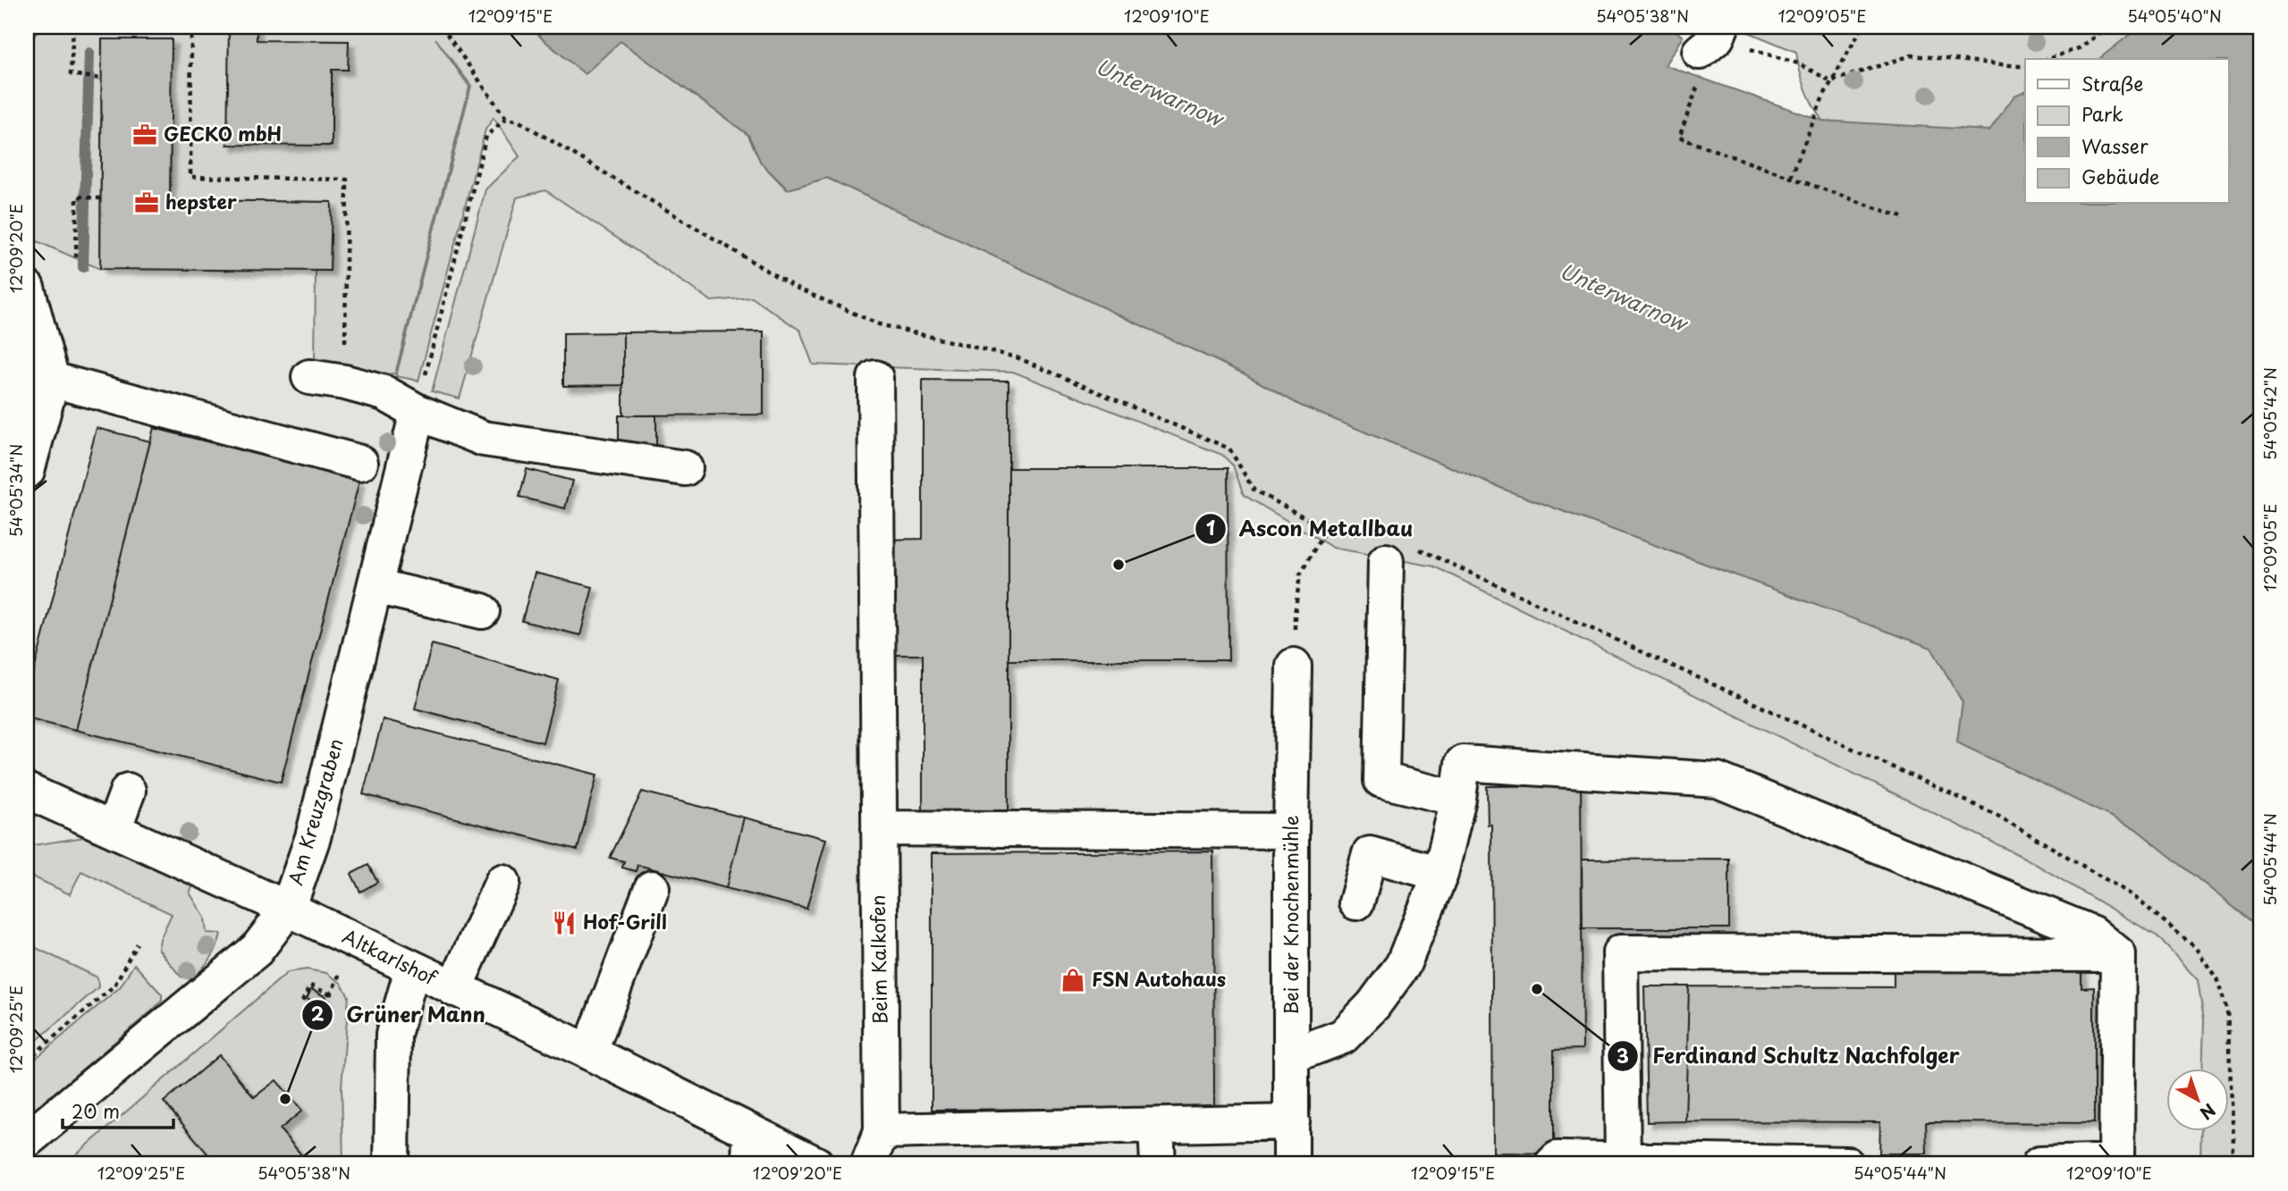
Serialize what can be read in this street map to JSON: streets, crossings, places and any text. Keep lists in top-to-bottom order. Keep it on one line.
{"streets":{"street":["Am Kreuzgraben","Bei der Knochenmühle","Altkarlshof","Beim Kalkofen"]},"crossings":[["Am Kreuzgraben","Altkarlshof"]],"water":["Unterwarnow"],"places":{"office":["GECKO mbH","hepster"],"other":["Ascon Metallbau","Ferdinand Schultz Nachfolger","Grüner Mann"],"restaurant":["Hof-Grill"],"shop":["FSN Autohaus"]},"legend":["Straße","Park","Wasser","Gebäude"],"scale_bar":"20 m","north":"bottom right","coordinates":["12°09'15\"E","12°09'10\"E","54°05'38\"N","12°09'05\"E","54°05'40\"N","12°09'20\"E","54°05'42\"N","54°05'34\"N","54°05'44\"N","12°09'25\"E"]}
